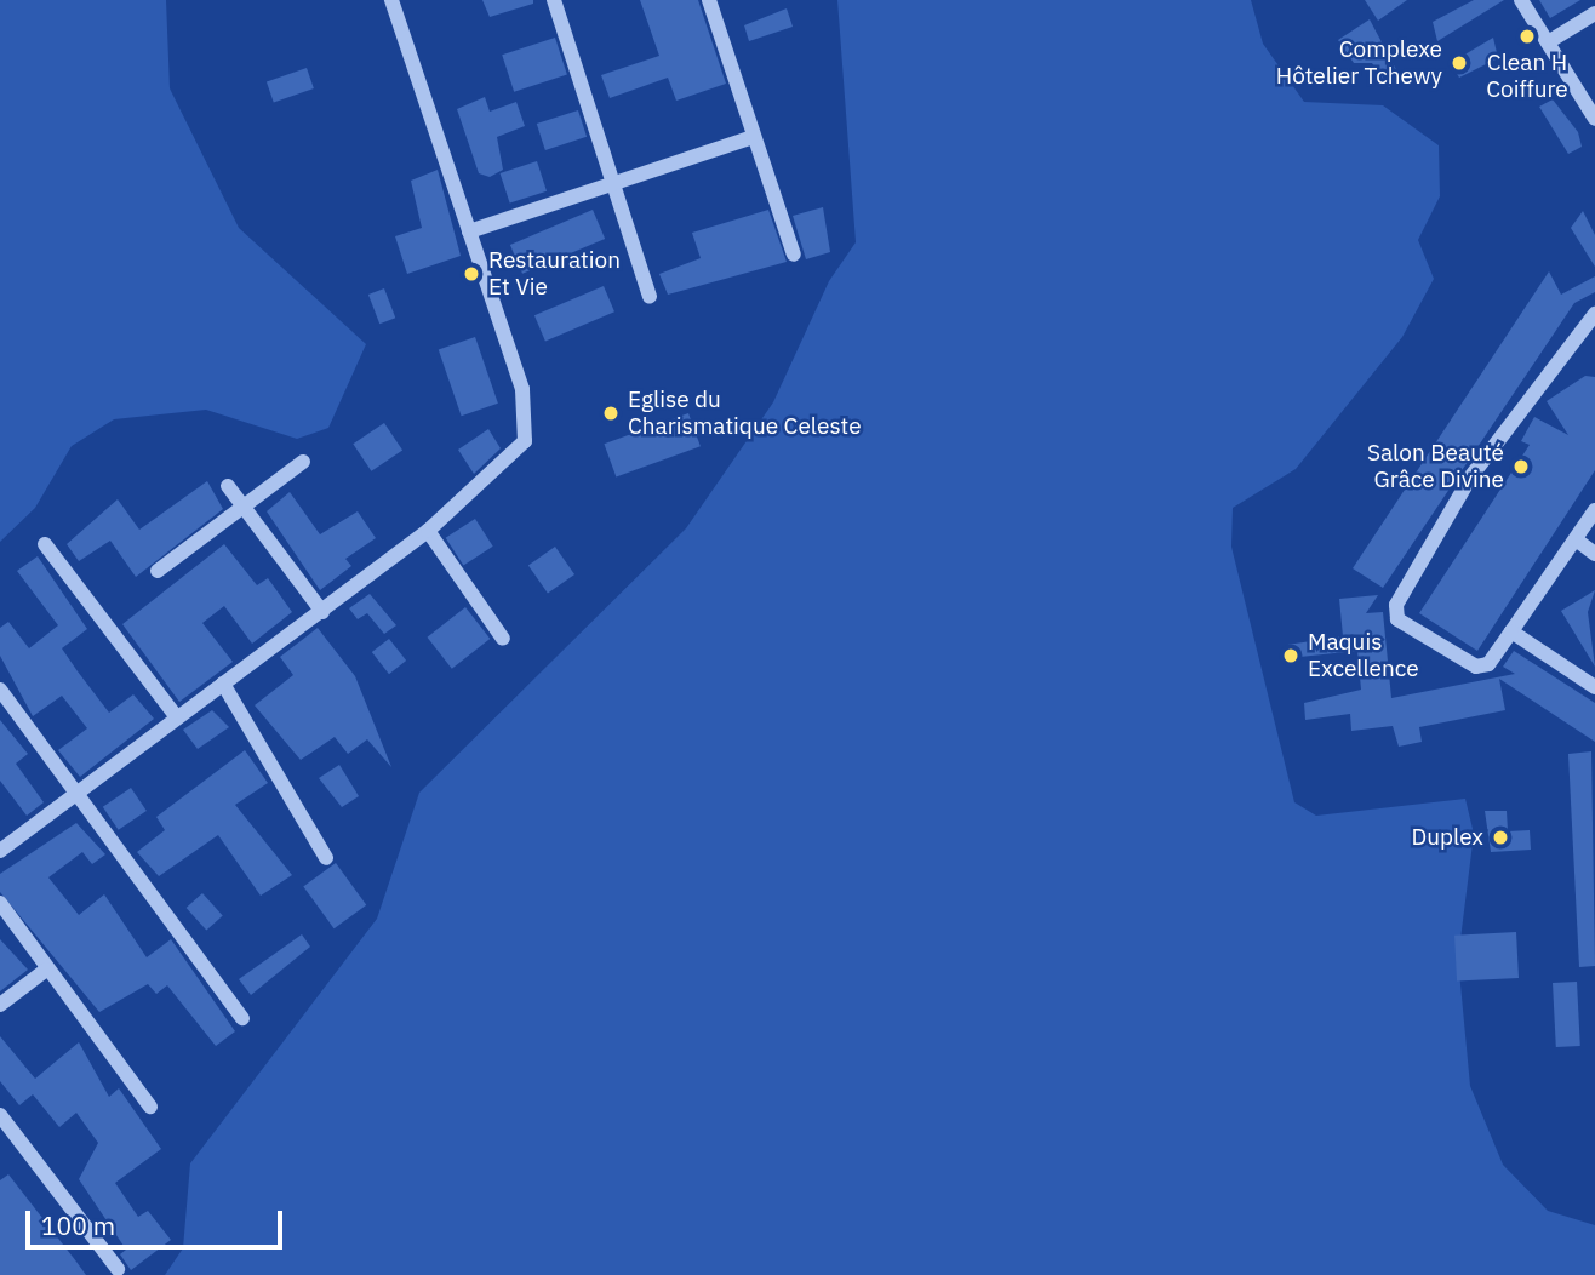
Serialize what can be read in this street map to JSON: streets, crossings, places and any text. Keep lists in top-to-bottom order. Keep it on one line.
{"places":["Clean H Coiffure","Complexe Hôtelier Tchewy","Restauration Et Vie","Eglise du Charismatique Celeste","Salon Beauté Grâce Divine","Maquis Excellence","Duplex"],"scale_bar":"100 m"}
